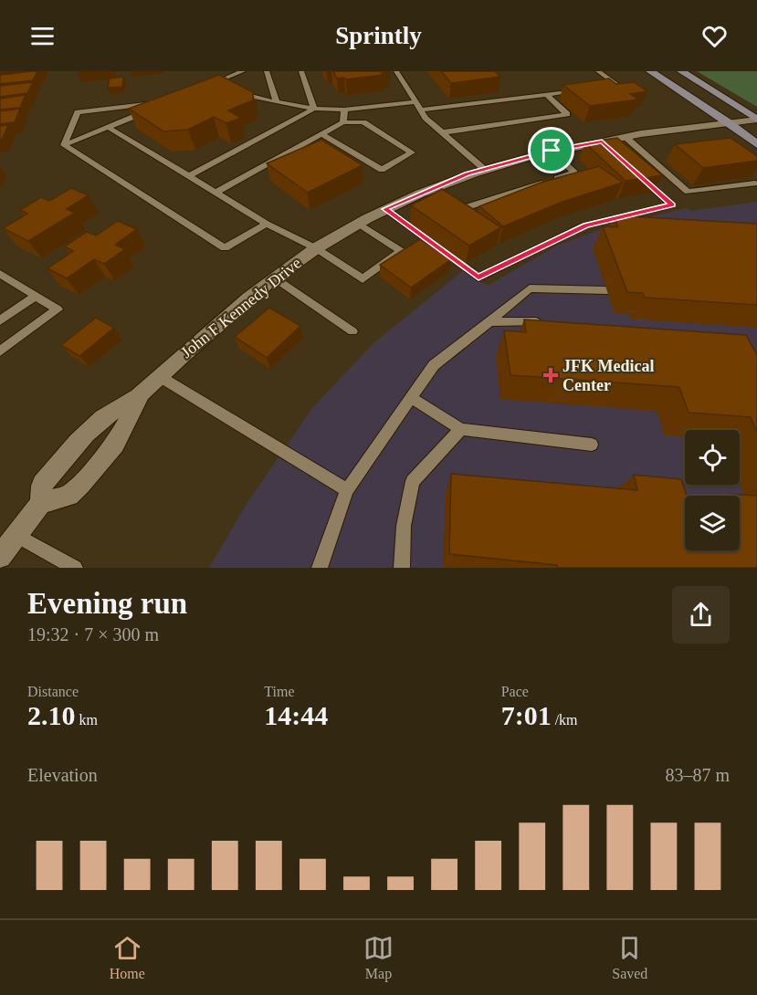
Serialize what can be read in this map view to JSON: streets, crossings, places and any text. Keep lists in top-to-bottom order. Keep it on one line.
{"streets":{"street":["John F Kennedy Drive"]},"places":{"health":["JFK Medical Center"]},"page":{"header":"Sprintly","heading":["Evening run","19:32 · 7 × 300 m"],"stats":[["Distance","2.10 km"],["Time","14:44"],["Pace","7:01 /km"]],"chart":["Elevation","83–87 m"],"tabs":["Home","Map","Saved"]}}
